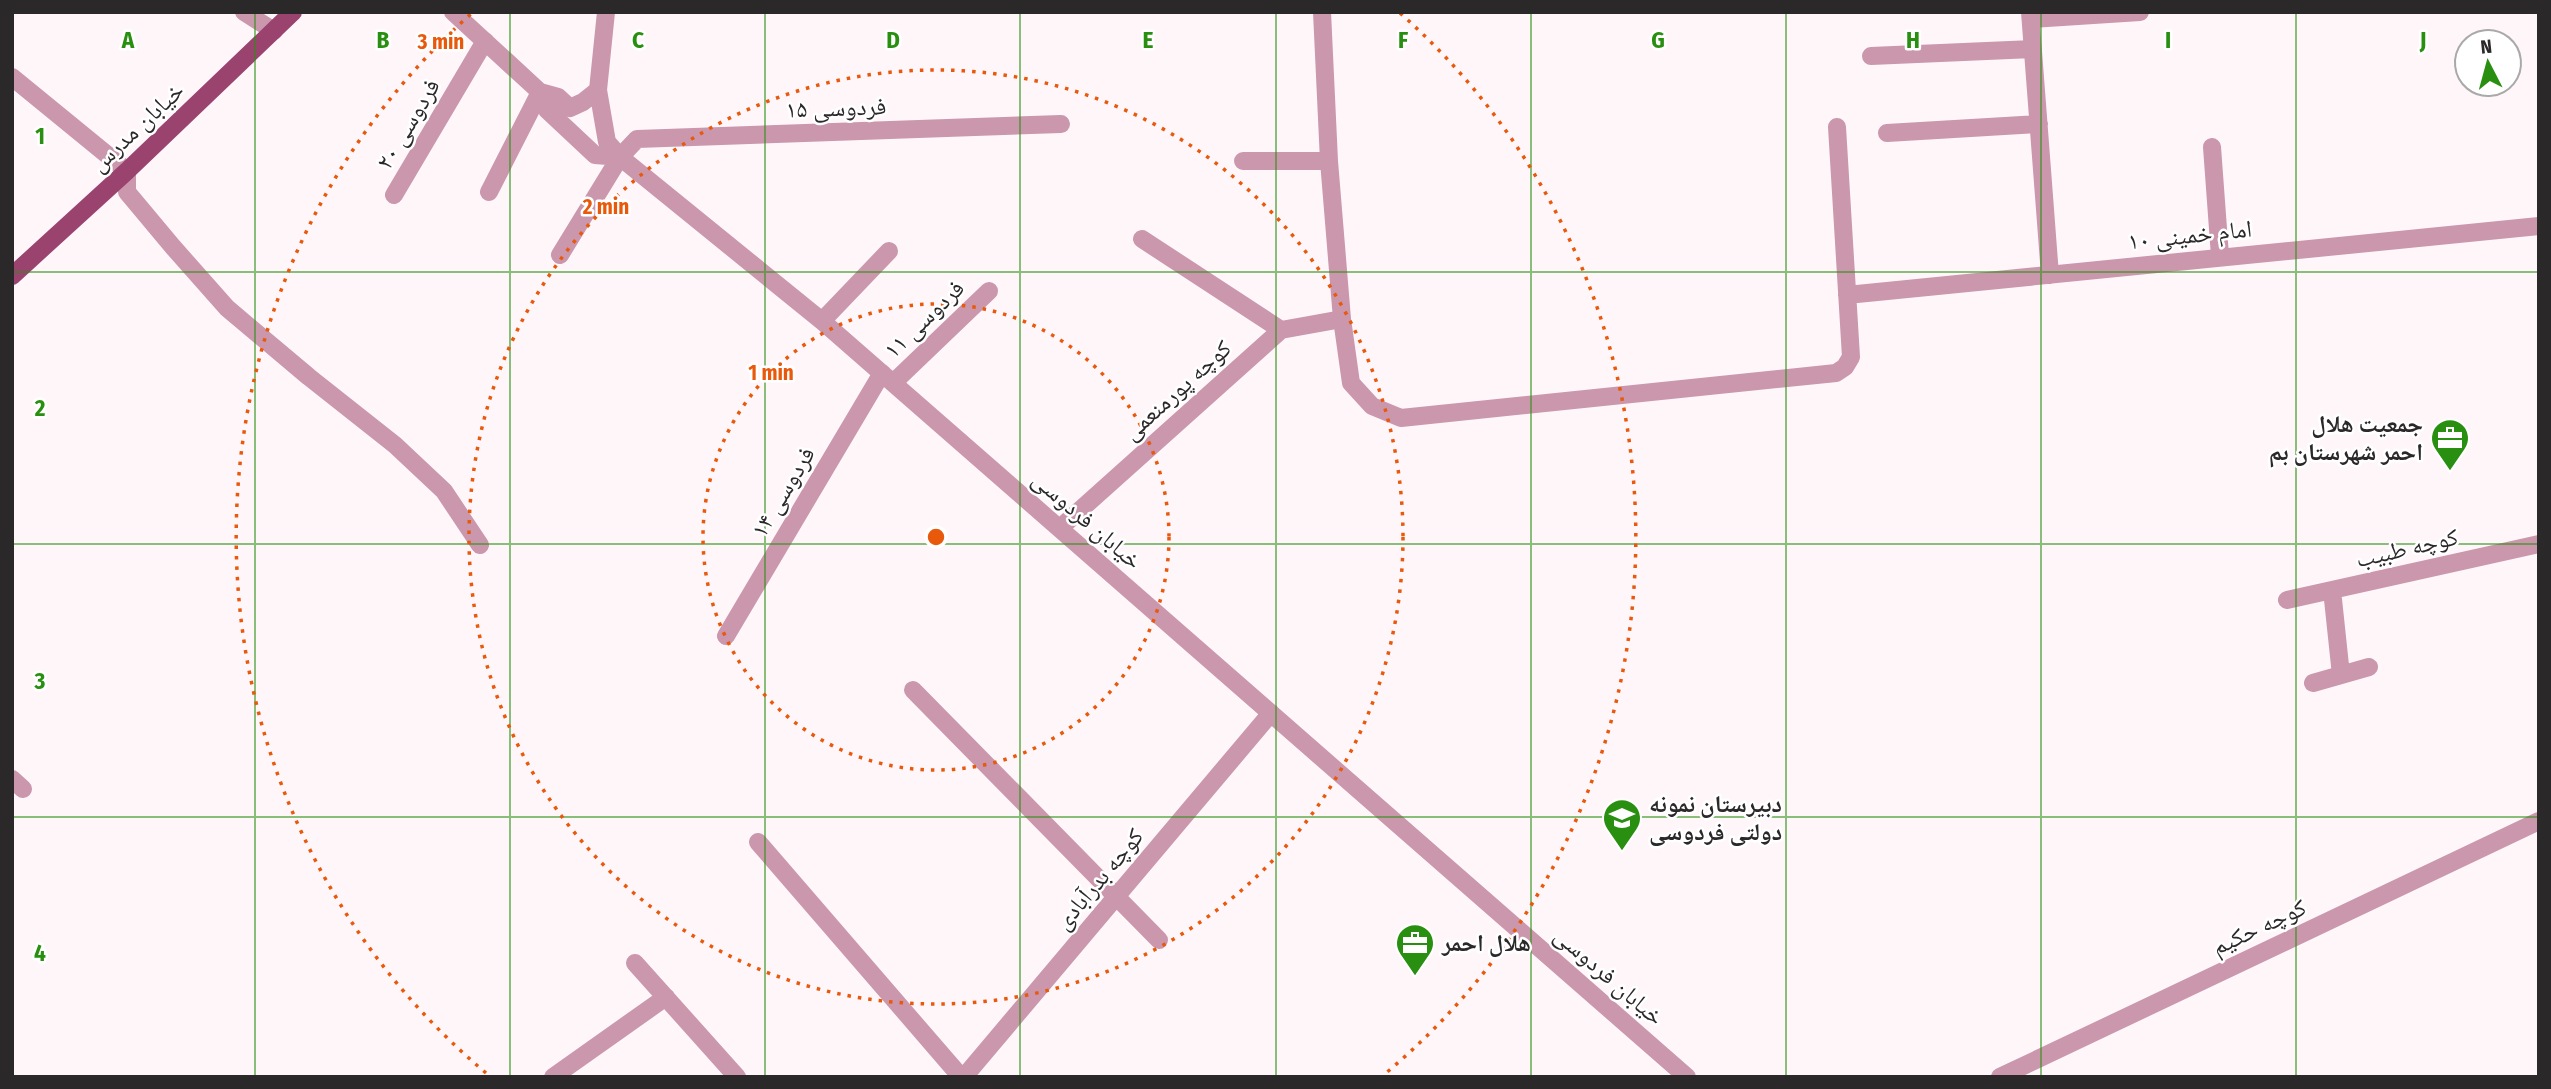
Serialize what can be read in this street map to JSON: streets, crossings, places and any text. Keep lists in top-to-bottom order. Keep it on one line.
{"streets":{"main road":["خیابان مدرس"],"street":["فردوسی ۱۵","فردوسی ۲۰","امام خمینی ۱۰","فردوسی ۱۱","کوچه پورمنعمی","فردوسی ۱۴","خیابان فردوسی","کوچه طبیب","کوچه بدرآبادی","کوچه حکیم"]},"crossings":[["فردوسی ۱۵","خیابان فردوسی"],["فردوسی ۲۰","خیابان فردوسی"],["فردوسی ۱۱","فردوسی ۱۴"],["فردوسی ۱۱","خیابان فردوسی"],["کوچه پورمنعمی","خیابان فردوسی"],["فردوسی ۱۴","خیابان فردوسی"],["خیابان فردوسی","کوچه بدرآبادی"]],"places":{"office":["جمعیت هلال احمر شهرستان بم","هلال احمر"],"school or university":["دبیرستان نمونه دولتی فردوسی"]},"north":"top","grid":{"columns":["A","B","C","D","E","F","G","H","I","J"],"rows":["1","2","3","4"]},"rings":["3 min","2 min","1 min"]}
